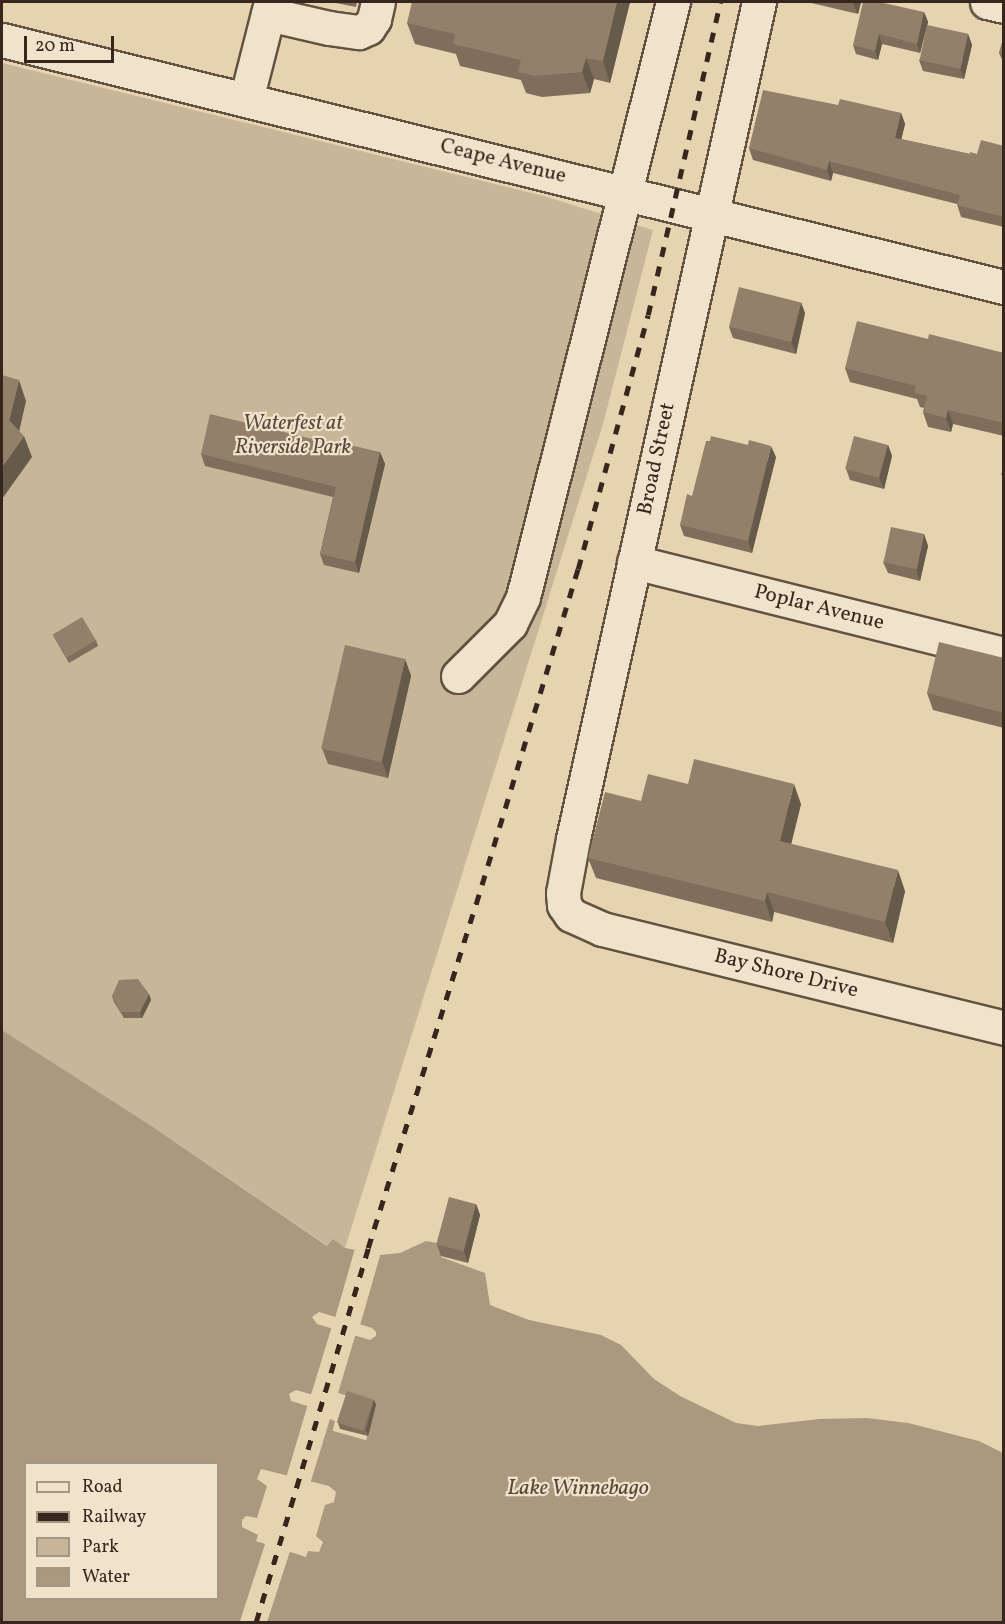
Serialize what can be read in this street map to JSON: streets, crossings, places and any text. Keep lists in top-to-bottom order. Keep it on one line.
{"streets":{"street":["Ceape Avenue","Broad Street","Poplar Avenue","Bay Shore Drive"]},"crossings":[["Ceape Avenue","Broad Street"],["Broad Street","Poplar Avenue"],["Broad Street","Bay Shore Drive"]],"water":["Lake Winnebago"],"parks":["Waterfest at Riverside Park"],"legend":["Road","Railway","Park","Water"],"scale_bar":"20 m"}
